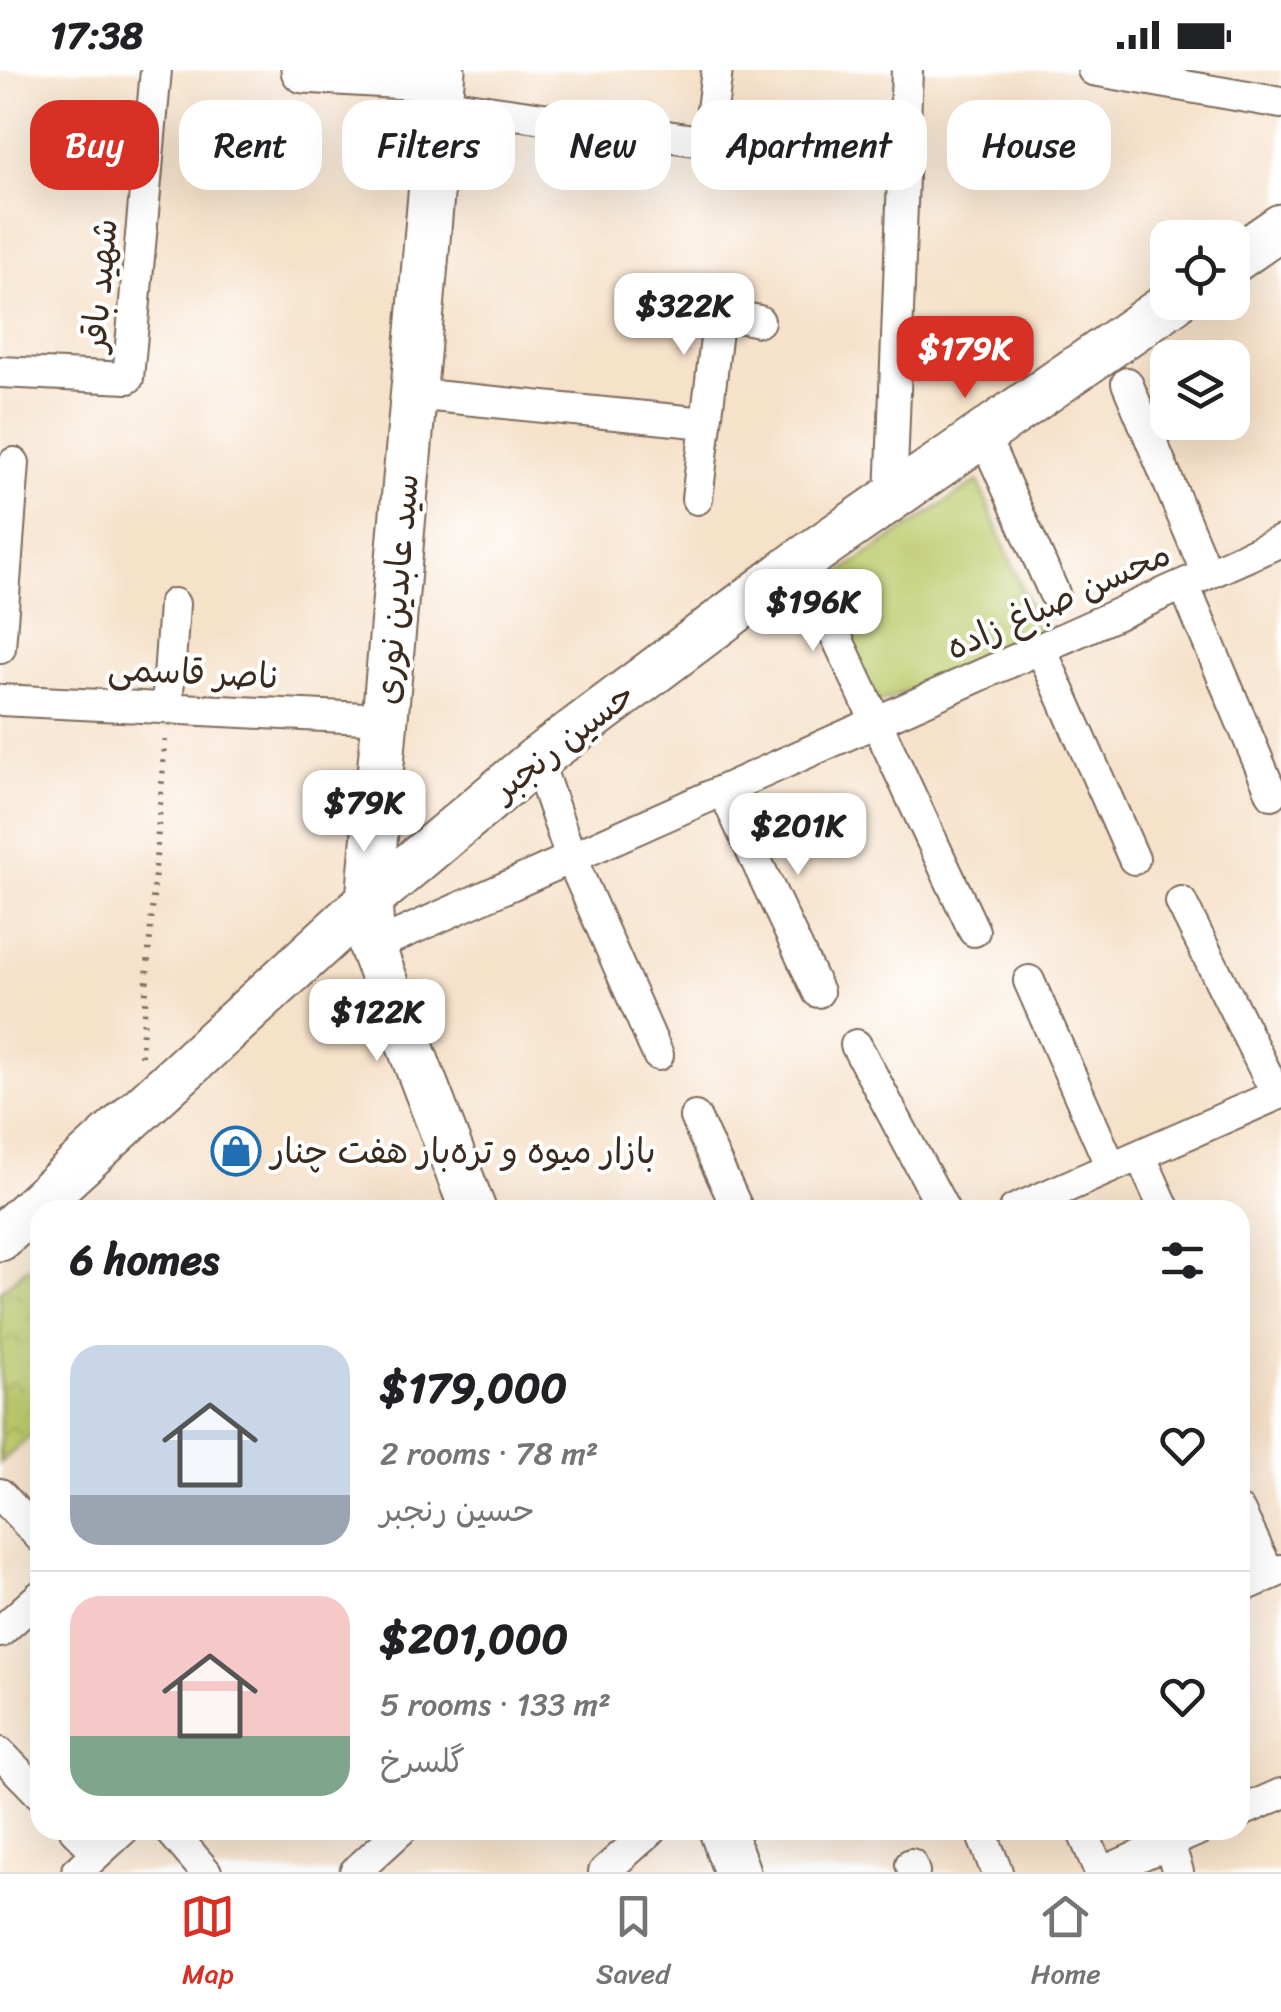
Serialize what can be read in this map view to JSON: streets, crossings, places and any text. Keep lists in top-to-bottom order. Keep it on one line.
{"streets":{"street":["شهید باقر","سید عابدین نوری","محسن صباغ زاده","ناصر قاسمی","حسین رنجبر"]},"crossings":[["سید عابدین نوری","محسن صباغ زاده"],["سید عابدین نوری","ناصر قاسمی"],["سید عابدین نوری","حسین رنجبر"]],"places":{"shop":["بازار میوه و تره‌بار هفت چنار"]},"page":{"status":"17:38","chip":["Buy","Rent","Filters","New","Apartment","House"],"price":["$322K","$179K","$196K","$79K","$201K","$122K"],"heading":"6 homes","list":[{"name":"$179,000","note":"2 rooms · 78 m² · حسین رنجبر"},{"name":"$201,000","note":"5 rooms · 133 m² · گلسرخ"}],"tabs":["Map","Saved","Home"]}}
